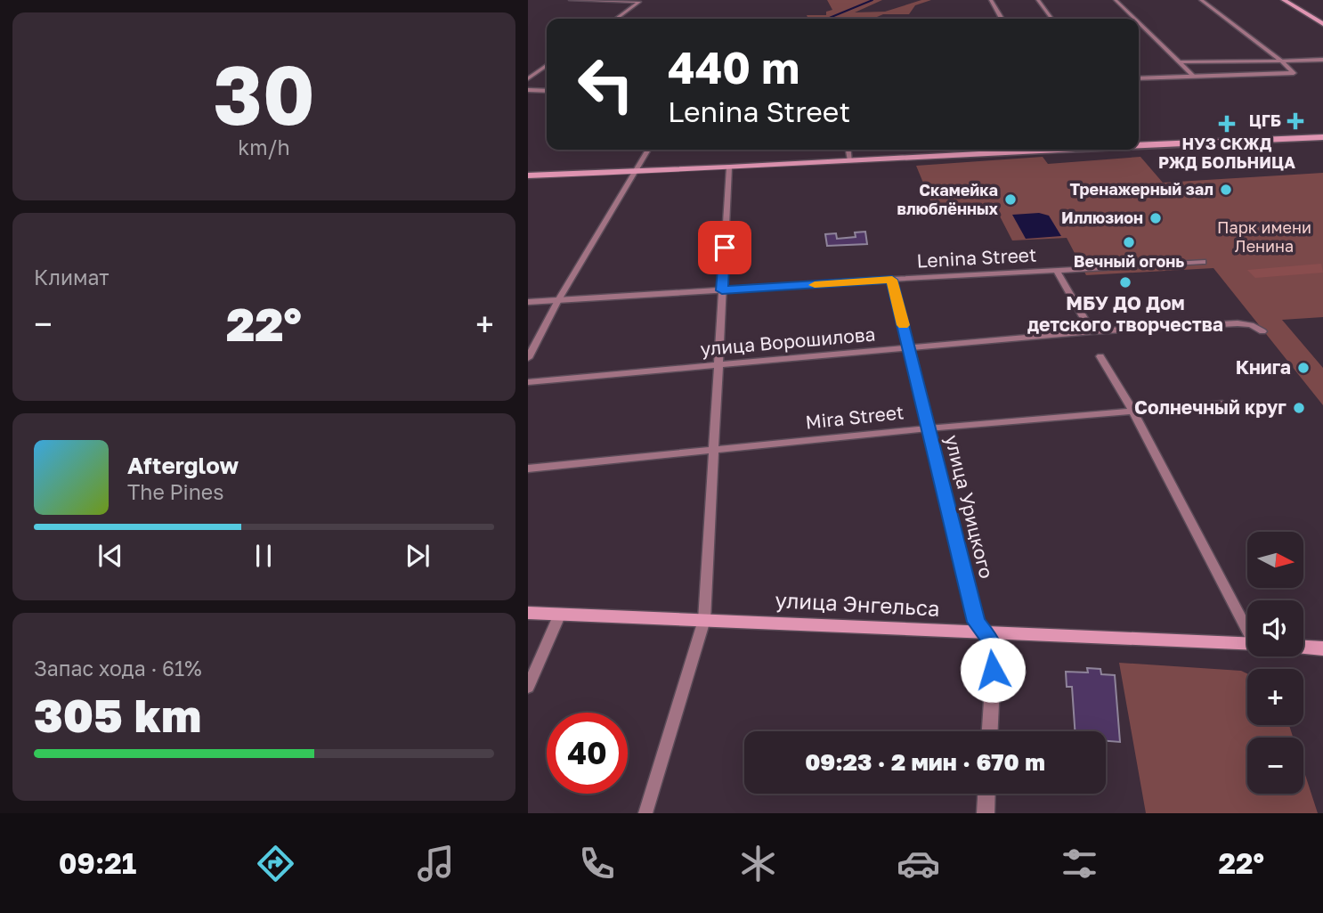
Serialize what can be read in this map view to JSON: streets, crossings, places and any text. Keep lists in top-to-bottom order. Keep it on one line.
{"streets":{"main road":["улица Энгельса"],"street":["Lenina Street","улица Ворошилова","Mira Street","улица Урицкого"]},"crossings":[["Lenina Street","улица Урицкого"],["улица Ворошилова","улица Урицкого"],["Mira Street","улица Урицкого"],["улица Урицкого","улица Энгельса"]],"parks":["Парк имени Ленина"],"places":{"health":["ЦГБ","НУЗ СКЖД РЖД БОЛЬНИЦА"],"other":["Тренажерный зал","Скамейка влюблённых","Иллюзион","Вечный огонь","МБУ ДО Дом детского творчества","Книга","Солнечный круг"]},"north":"right","page":{"tile":[["30","km/h"],"Климат",["Запас хода · 61%","305 km"]],"turn":["440 m","Lenina Street"],"heat":["−","22°","+"],"song":["Afterglow","The Pines"],"map_buttons":["+","−"],"limit":"40","trip":"09:23 · 2 мин · 670 m","tabs":["09:21","22°"]}}
